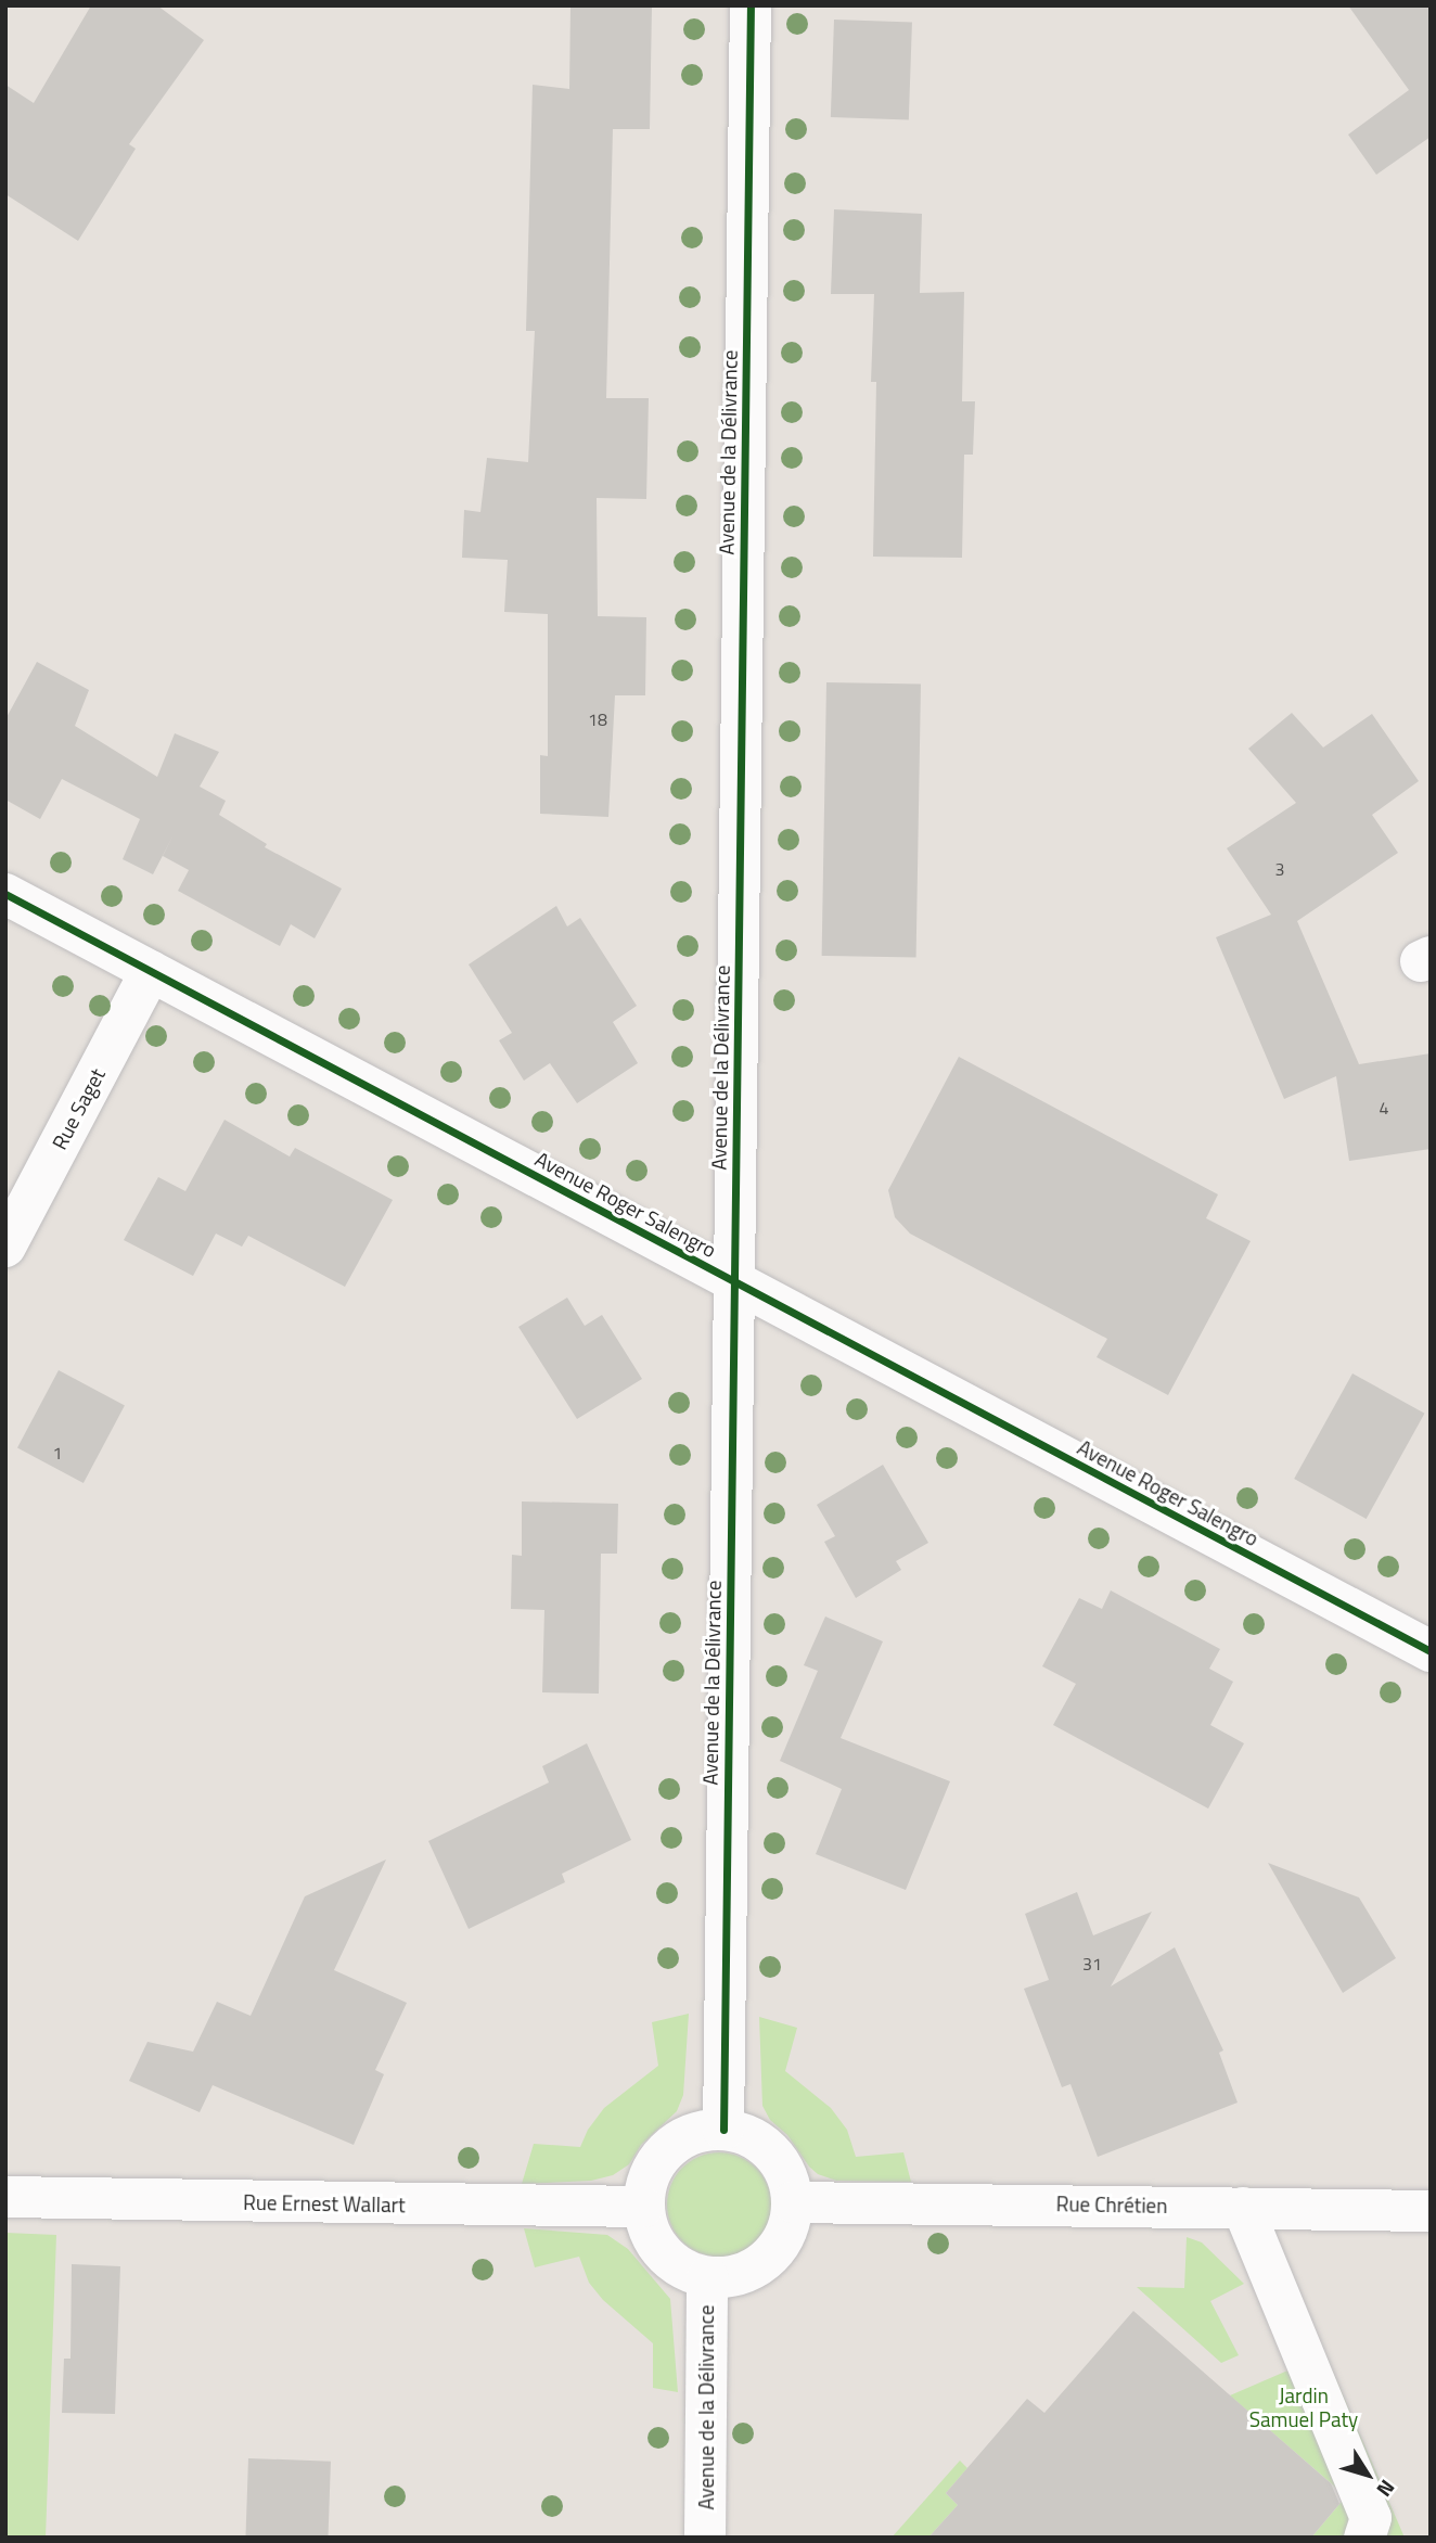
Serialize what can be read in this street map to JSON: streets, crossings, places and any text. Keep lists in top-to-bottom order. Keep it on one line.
{"streets":{"street":["Avenue de la Délivrance","Rue Saget","Avenue Roger Salengro","Rue Ernest Wallart","Rue Chrétien"]},"crossings":[["Avenue de la Délivrance","Avenue Roger Salengro"],["Avenue de la Délivrance","Rue Ernest Wallart"],["Avenue de la Délivrance","Rue Chrétien"],["Rue Saget","Avenue Roger Salengro"],["Rue Ernest Wallart","Rue Chrétien"]],"parks":["Jardin Samuel Paty"],"house_numbers":["18","3","4","1","31"],"north":"bottom right"}
